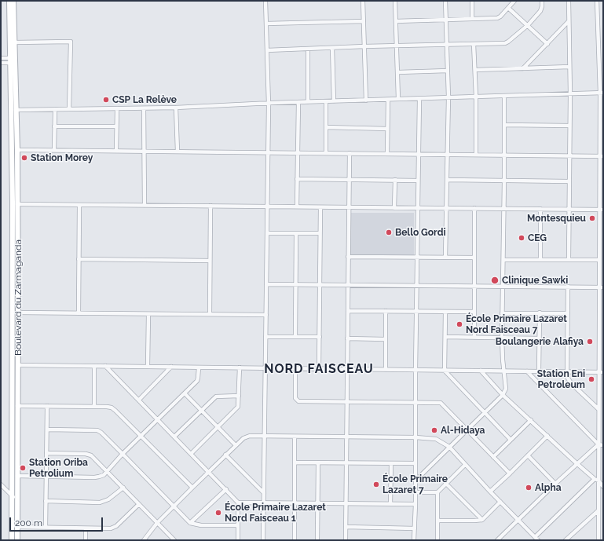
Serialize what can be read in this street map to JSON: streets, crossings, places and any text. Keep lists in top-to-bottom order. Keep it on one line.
{"streets":{"main road":["Boulevard du Zarmaganda"]},"districts":["NORD FAISCEAU"],"places":["CSP La Relève","Station Morey","Montesquieu","Bello Gordi","CEG","Clinique Sawki","École Primaire Lazaret Nord Faisceau 7","Boulangerie Alafiya","Station Eni Petroleum","Al-Hidaya","Station Oriba Petrolium","École Primaire Lazaret 7","Alpha","École Primaire Lazaret Nord Faisceau 1"],"scale_bar":"200 m"}
